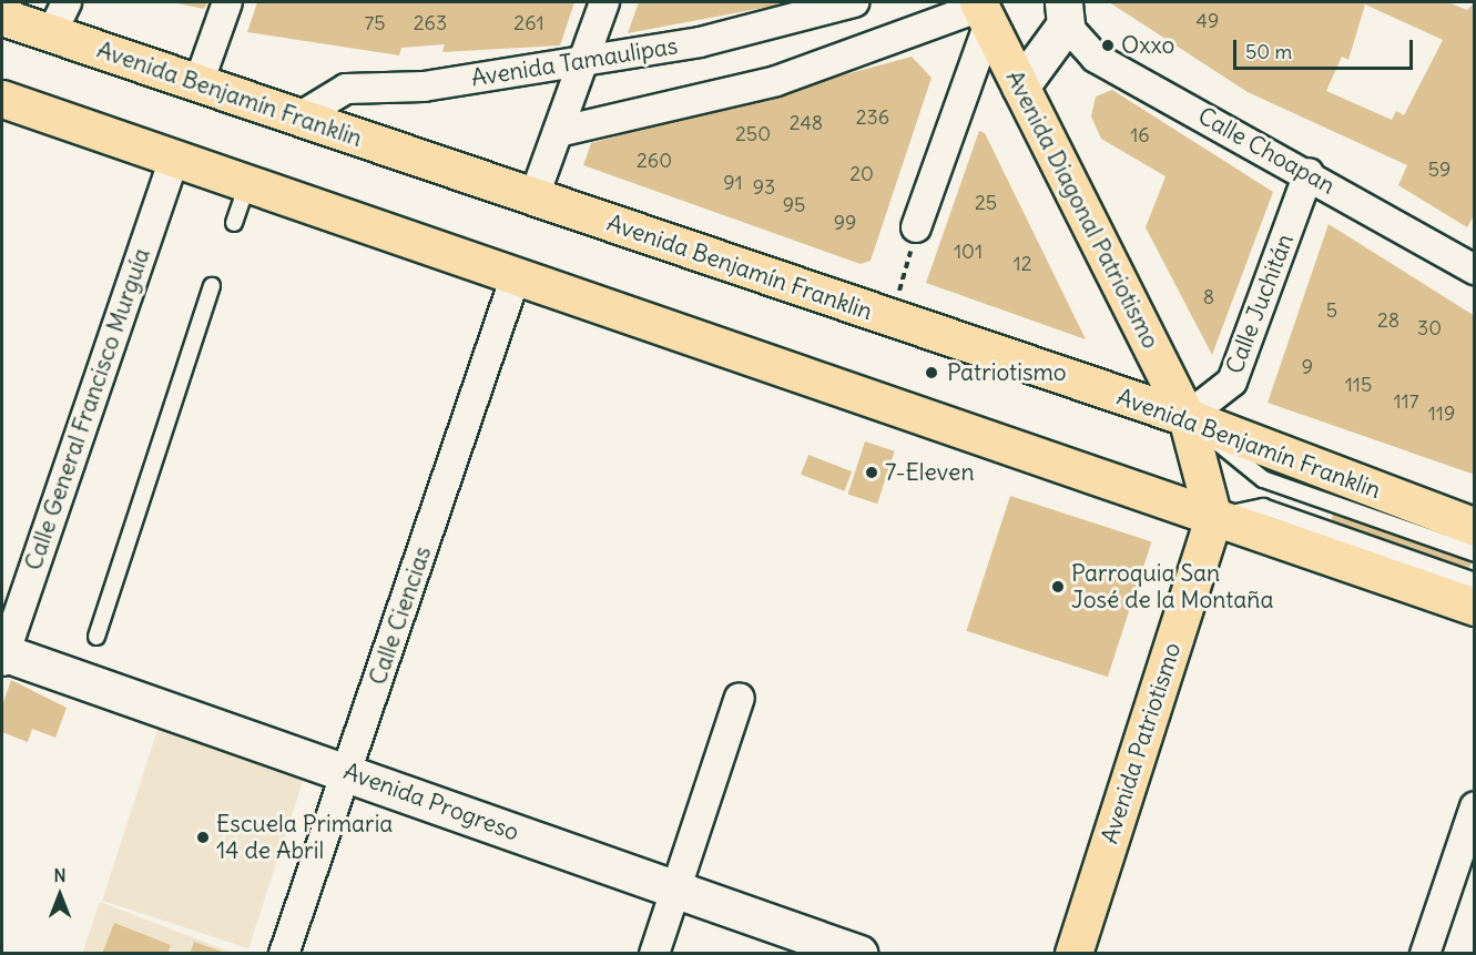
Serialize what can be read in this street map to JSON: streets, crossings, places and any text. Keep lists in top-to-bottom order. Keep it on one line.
{"streets":{"main road":["Avenida Benjamín Franklin","Avenida Diagonal Patriotismo","Avenida Patriotismo"],"street":["Avenida Tamaulipas","Calle Choapan","Calle Juchitán","Calle General Francisco Murguía","Calle Ciencias","Avenida Progreso"]},"crossings":[["Avenida Tamaulipas","Avenida Benjamín Franklin"],["Avenida Benjamín Franklin","Avenida Diagonal Patriotismo"],["Avenida Benjamín Franklin","Calle Juchitán"],["Calle Choapan","Calle Juchitán"],["Avenida Diagonal Patriotismo","Calle Juchitán"],["Calle General Francisco Murguía","Avenida Progreso"],["Calle Ciencias","Avenida Progreso"]],"places":["Oxxo","Patriotismo","7-Eleven","Parroquia San José de la Montaña","Escuela Primaria 14 de Abril"],"house_numbers":["49","75","263","261","236","248","250","16","260","59","20","91","93","25","95","99","101","12","8","5","28","30","9","115","117","119"],"scale_bar":"50 m","north":"top"}
